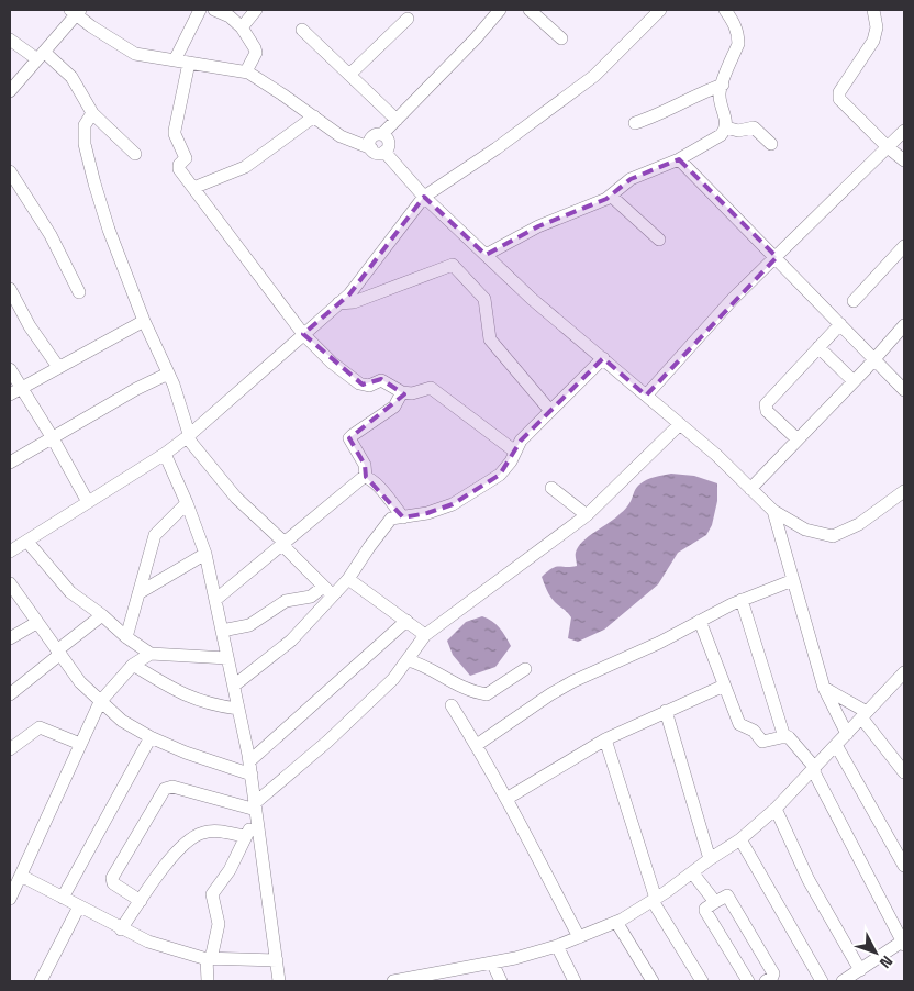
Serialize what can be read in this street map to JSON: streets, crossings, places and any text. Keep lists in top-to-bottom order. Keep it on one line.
{"north":"bottom right"}
